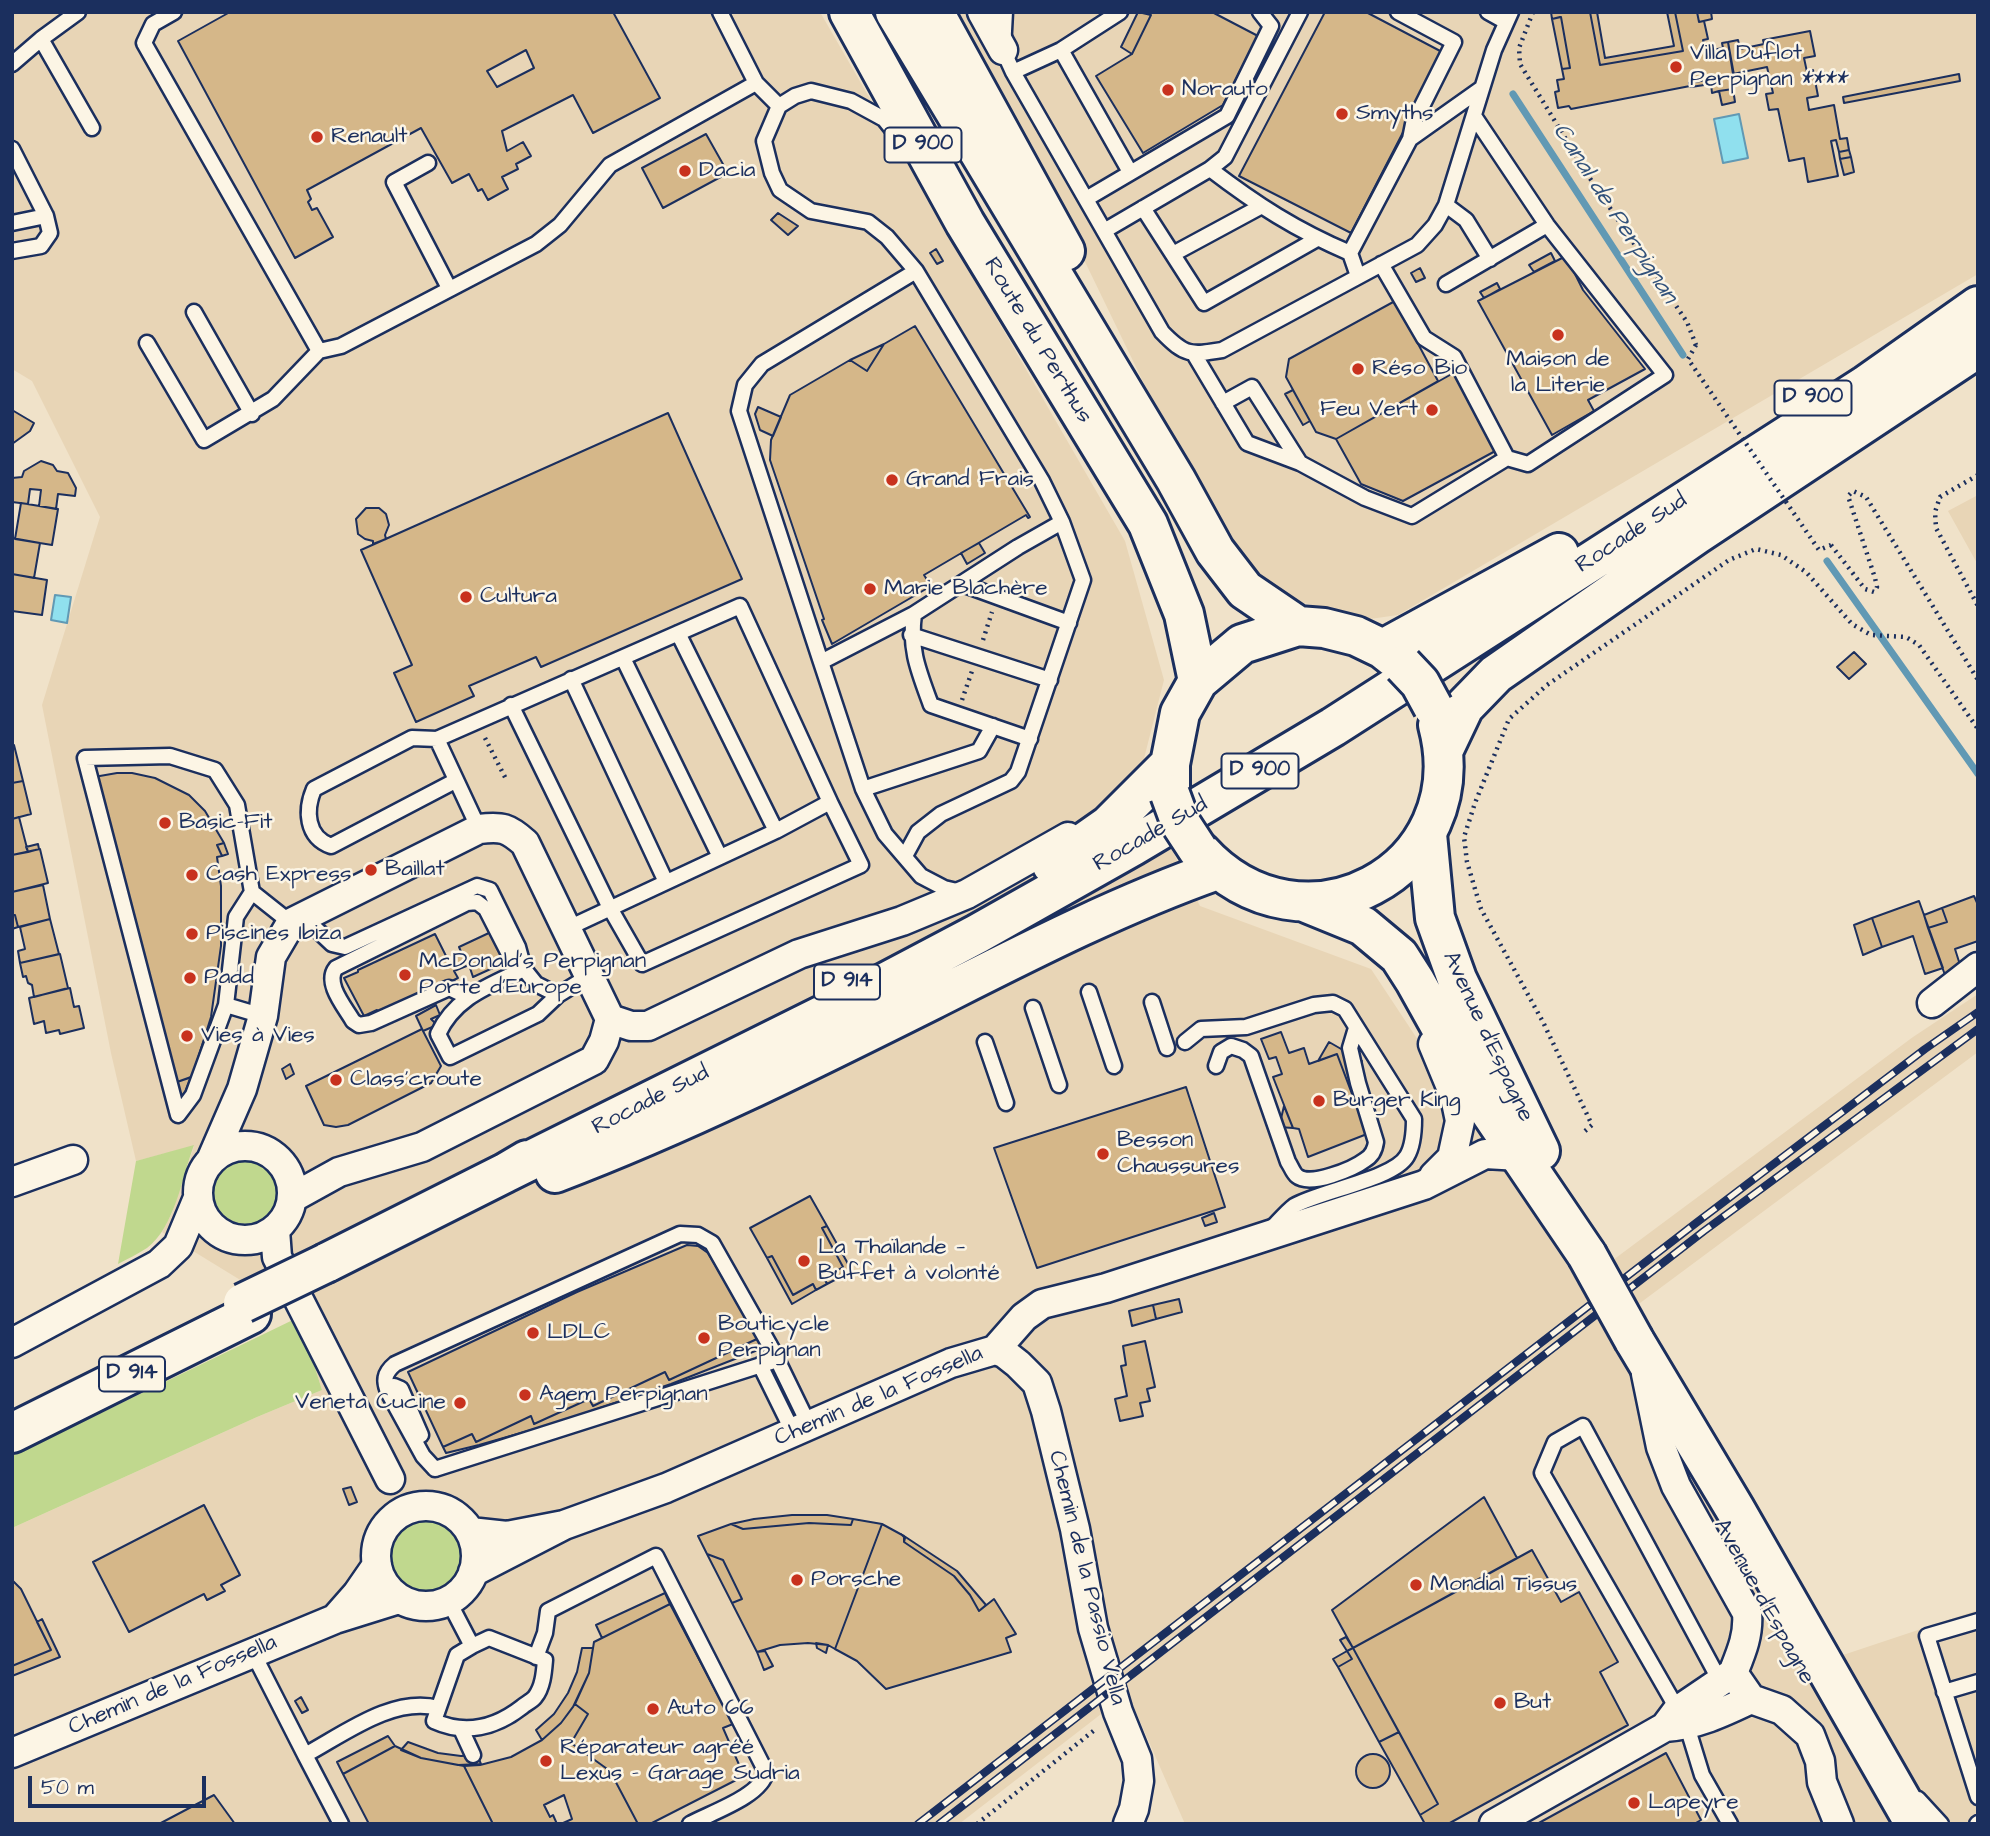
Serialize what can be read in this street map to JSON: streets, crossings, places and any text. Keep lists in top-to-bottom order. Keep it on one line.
{"streets":{"main road":["D 900","Route du Perthus","Rocade Sud","D 914","Avenue d'Espagne"],"street":["Chemin de la Fossella","Chemin de la Passio Vella"]},"crossings":[["Rocade Sud","D 914"],["Avenue d'Espagne","Chemin de la Fossella"],["Chemin de la Fossella","Chemin de la Passio Vella"]],"water":["Canal de Perpignan"],"places":["Villa Duflot Perpignan ****","Norauto","Smyths","Renault","Dacia","Maison de la Literie","Réso Bio","Feu Vert","Grand Frais","Marie Blachère","Cultura","Basic-Fit","Baillat","Cash Express","Piscines Ibiza","McDonald's Perpignan Porte d'Europe","Padd","Vies à Vies","Class'croute","Burger King","Besson Chaussures","La Thaïlande — Buffet à volonté","LDLC","Bouticycle Perpignan","Agem Perpignan","Veneta Cucine","Porsche","Mondial Tissus","But","Auto 66","Réparateur agréé Lexus - Garage Sudria","Lapeyre"],"scale_bar":"50 m"}
